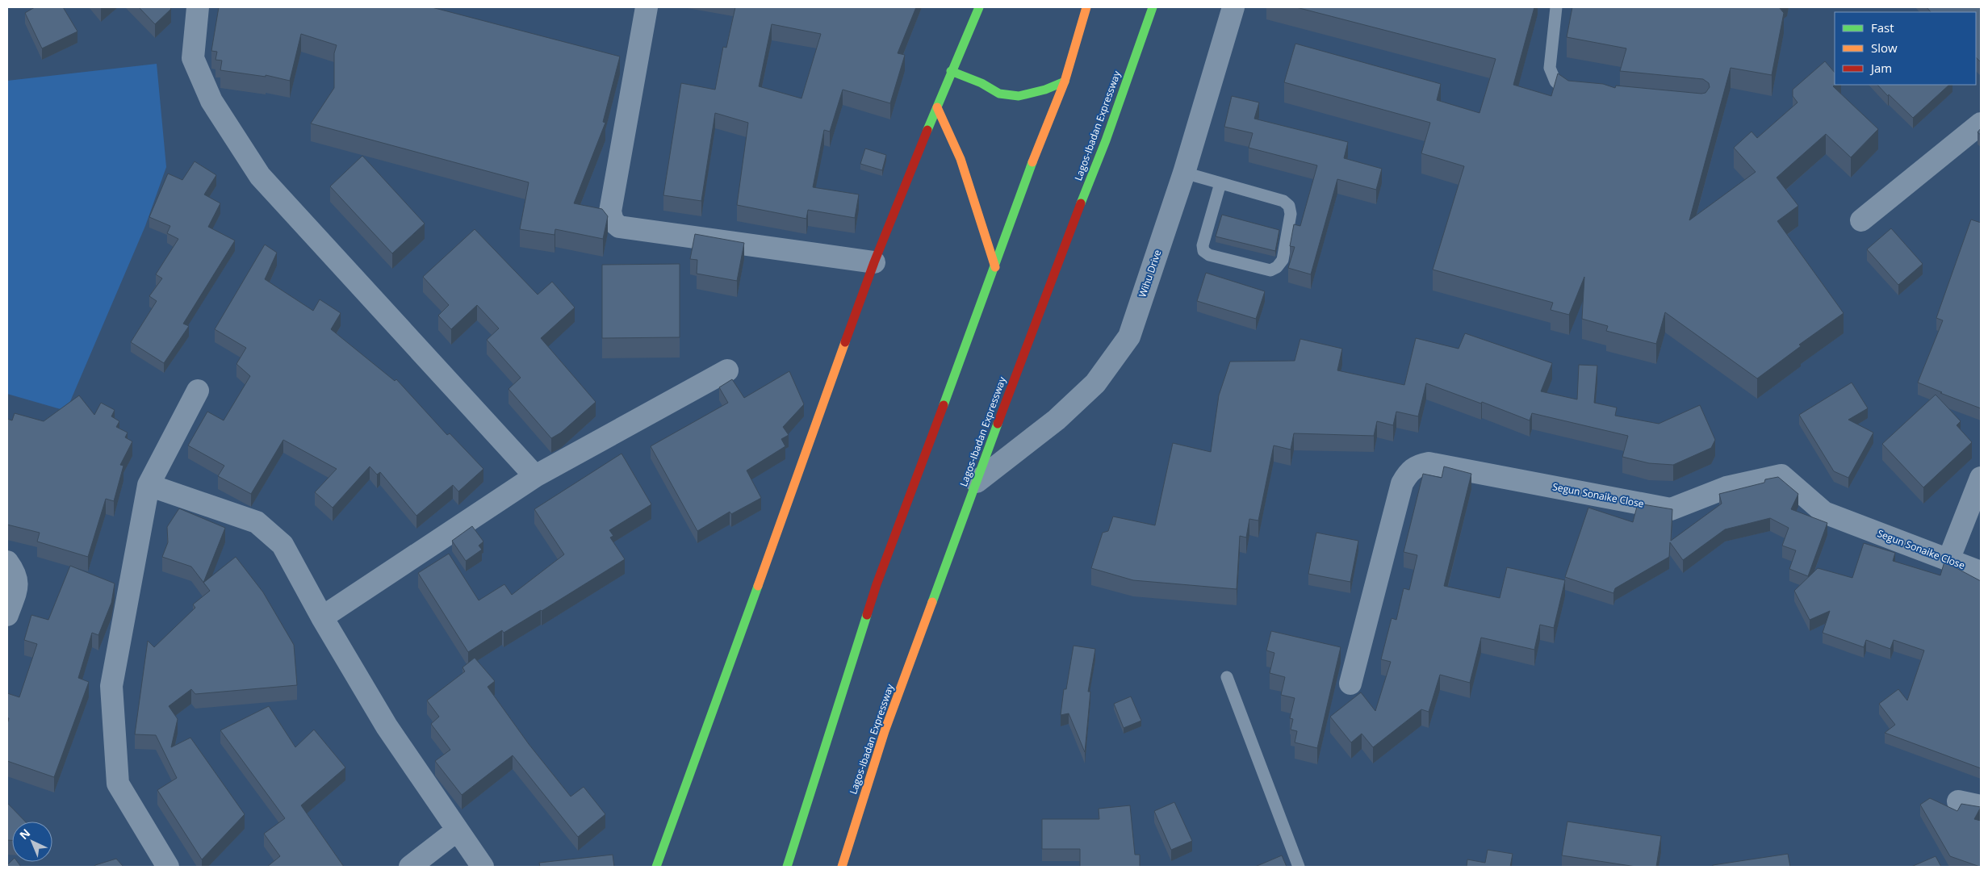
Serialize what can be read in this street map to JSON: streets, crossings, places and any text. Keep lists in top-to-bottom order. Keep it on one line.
{"streets":{"main road":["Lagos-Ibadan Expressway"],"street":["Wihu Drive","Segun Sonaike Close"]},"crossings":[["Lagos-Ibadan Expressway","Wihu Drive"]],"legend":["Fast","Slow","Jam"],"north":"top left"}
